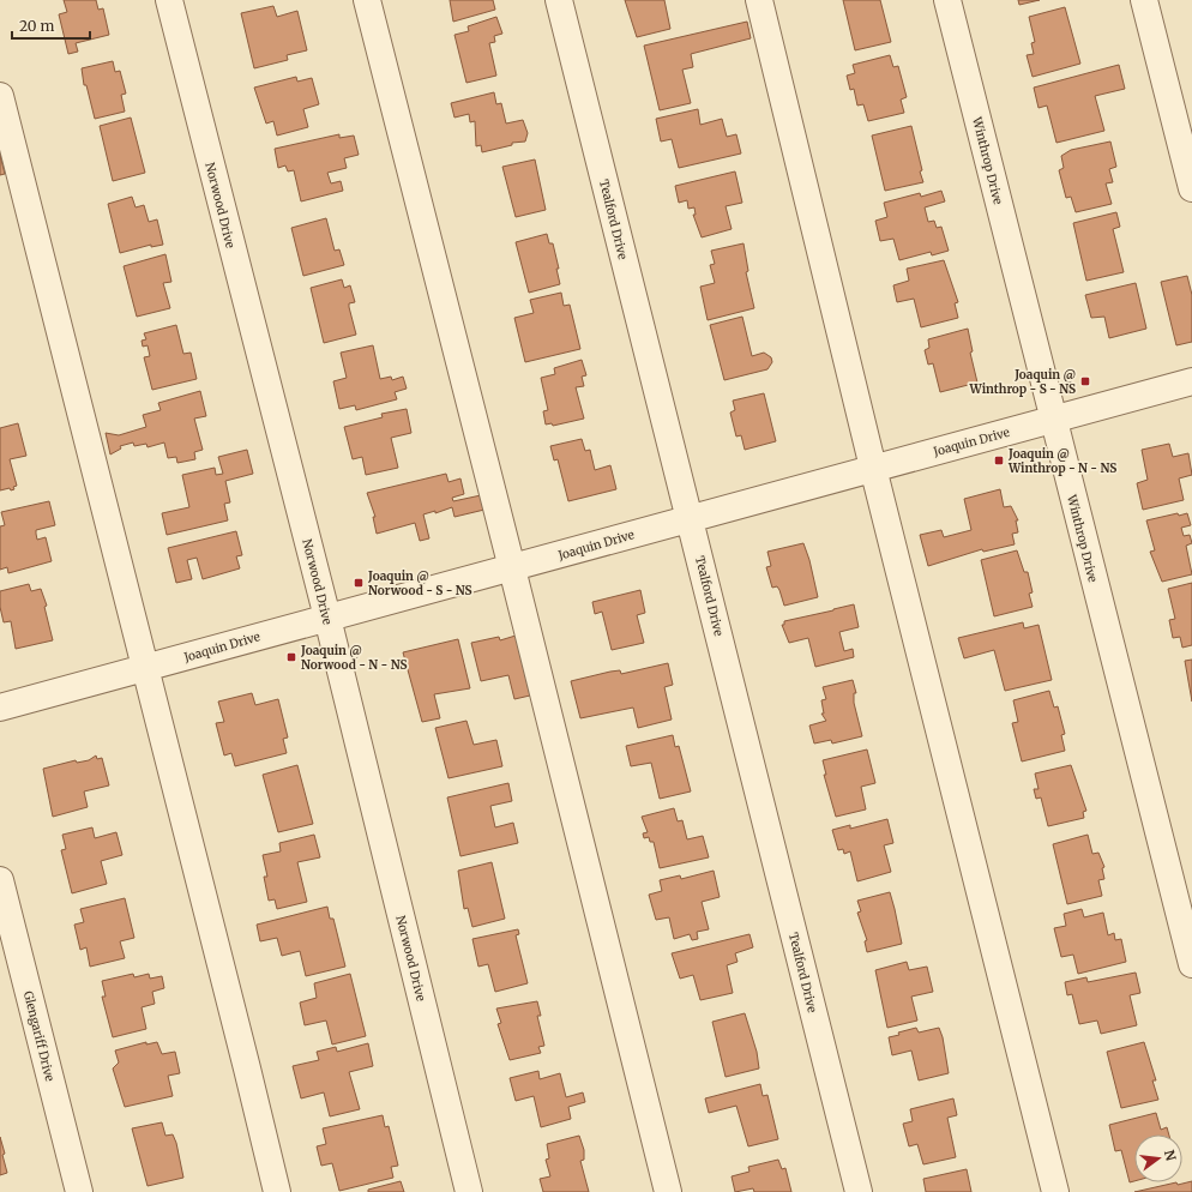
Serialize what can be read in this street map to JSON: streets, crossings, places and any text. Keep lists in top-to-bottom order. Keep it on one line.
{"streets":{"street":["Winthrop Drive","Norwood Drive","Tealford Drive","Joaquin Drive","Glengariff Drive"]},"crossings":[["Winthrop Drive","Joaquin Drive"],["Norwood Drive","Joaquin Drive"],["Tealford Drive","Joaquin Drive"]],"places":{"transit":["Joaquin @ Winthrop - S - NS","Joaquin @ Winthrop - N - NS","Joaquin @ Norwood - S - NS","Joaquin @ Norwood - N - NS"]},"scale_bar":"20 m","north":"right"}
